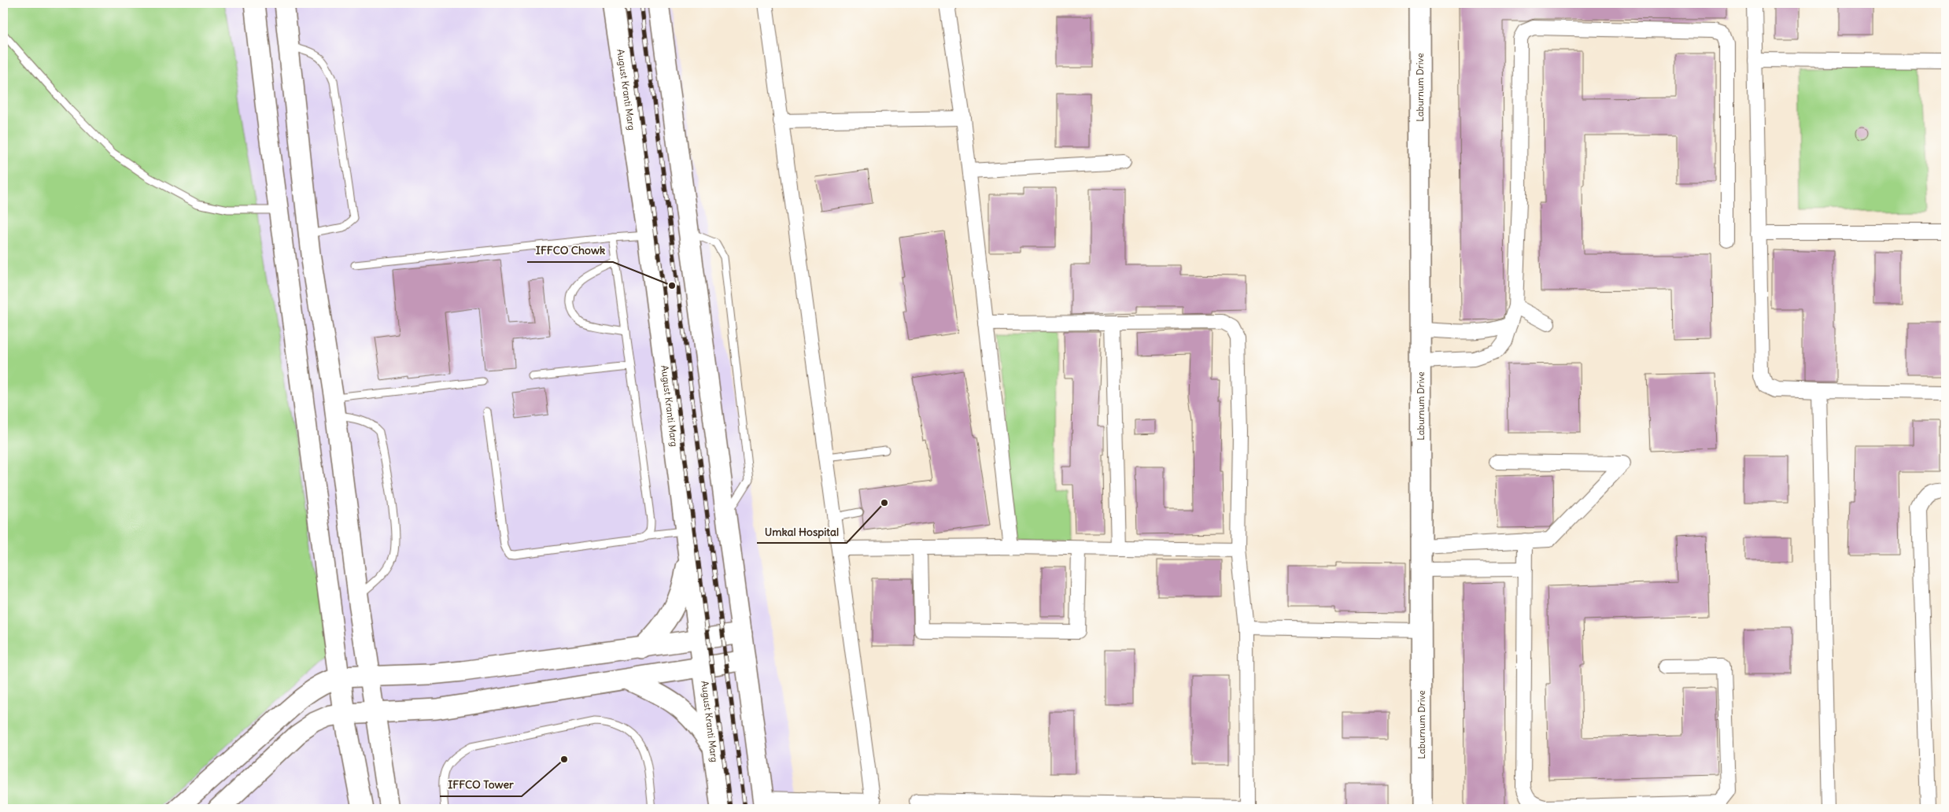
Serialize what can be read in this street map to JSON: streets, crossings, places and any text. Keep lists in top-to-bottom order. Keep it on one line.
{"streets":{"street":["Laburnum Drive","August Kranti Marg"]},"places":["IFFCO Chowk","Umkal Hospital","IFFCO Tower"]}
